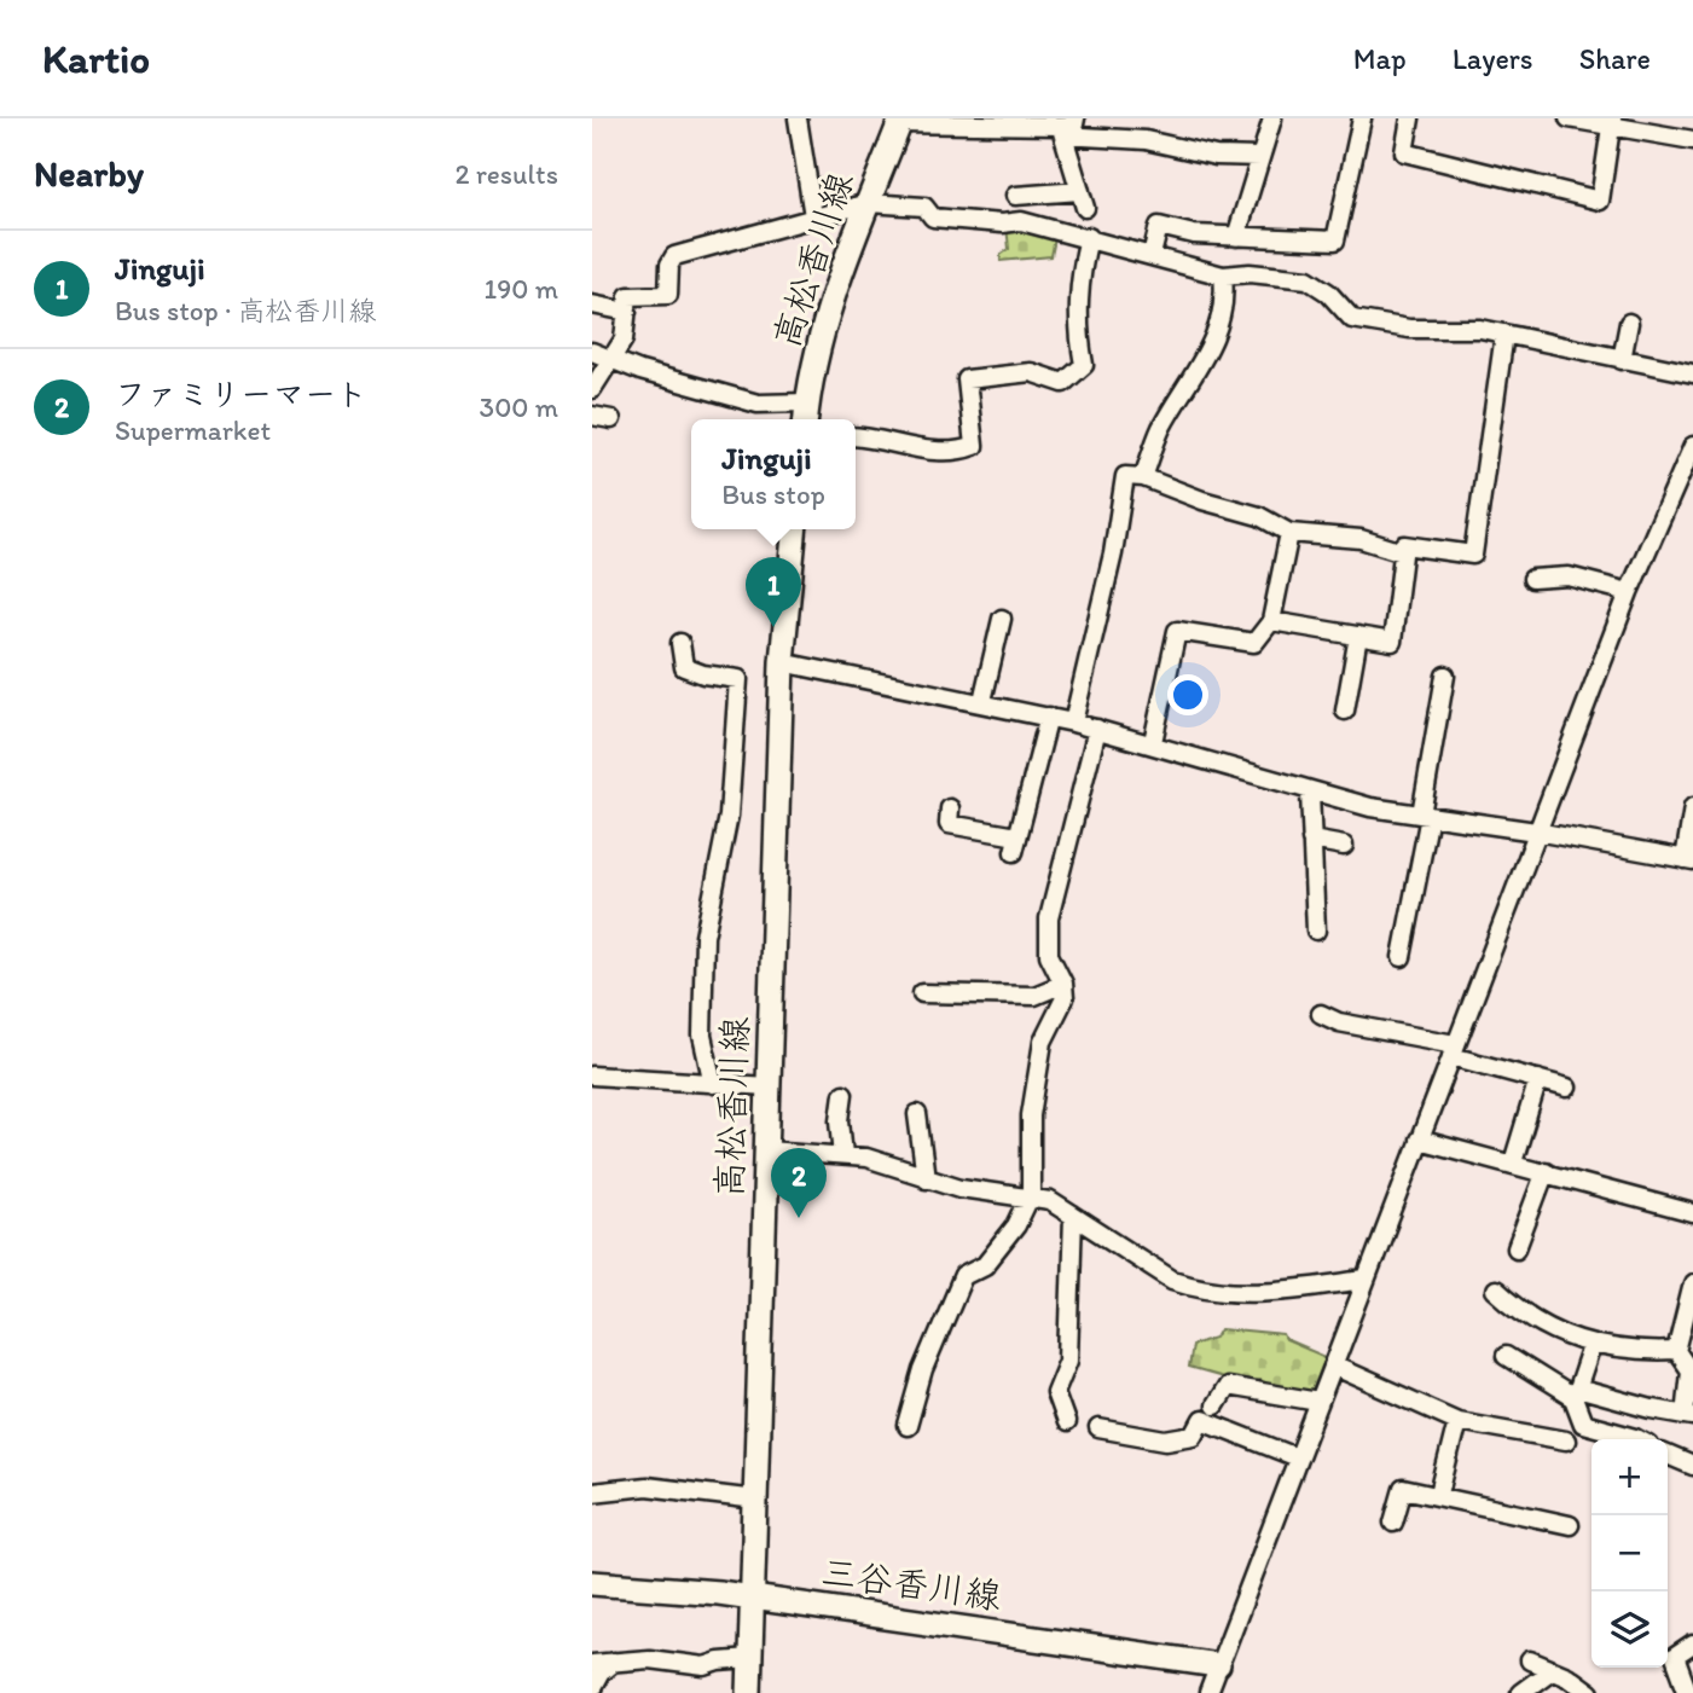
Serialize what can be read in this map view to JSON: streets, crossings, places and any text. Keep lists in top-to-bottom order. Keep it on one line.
{"streets":{"main road":["高松香川線","三谷香川線"]},"crossings":[["高松香川線","三谷香川線"]],"page":{"header":"Kartio","nav":["Map","Layers","Share"],"heading":["Nearby","2 results"],"list":[{"mark":"1","name":"Jinguji","note":"Bus stop · 高松香川線","value":"190 m"},{"mark":"2","name":"ファミリーマート","note":"Supermarket","value":"300 m"}],"popup":["Jinguji","Bus stop"],"pins":["1","2"],"map_buttons":["+","−"]}}
